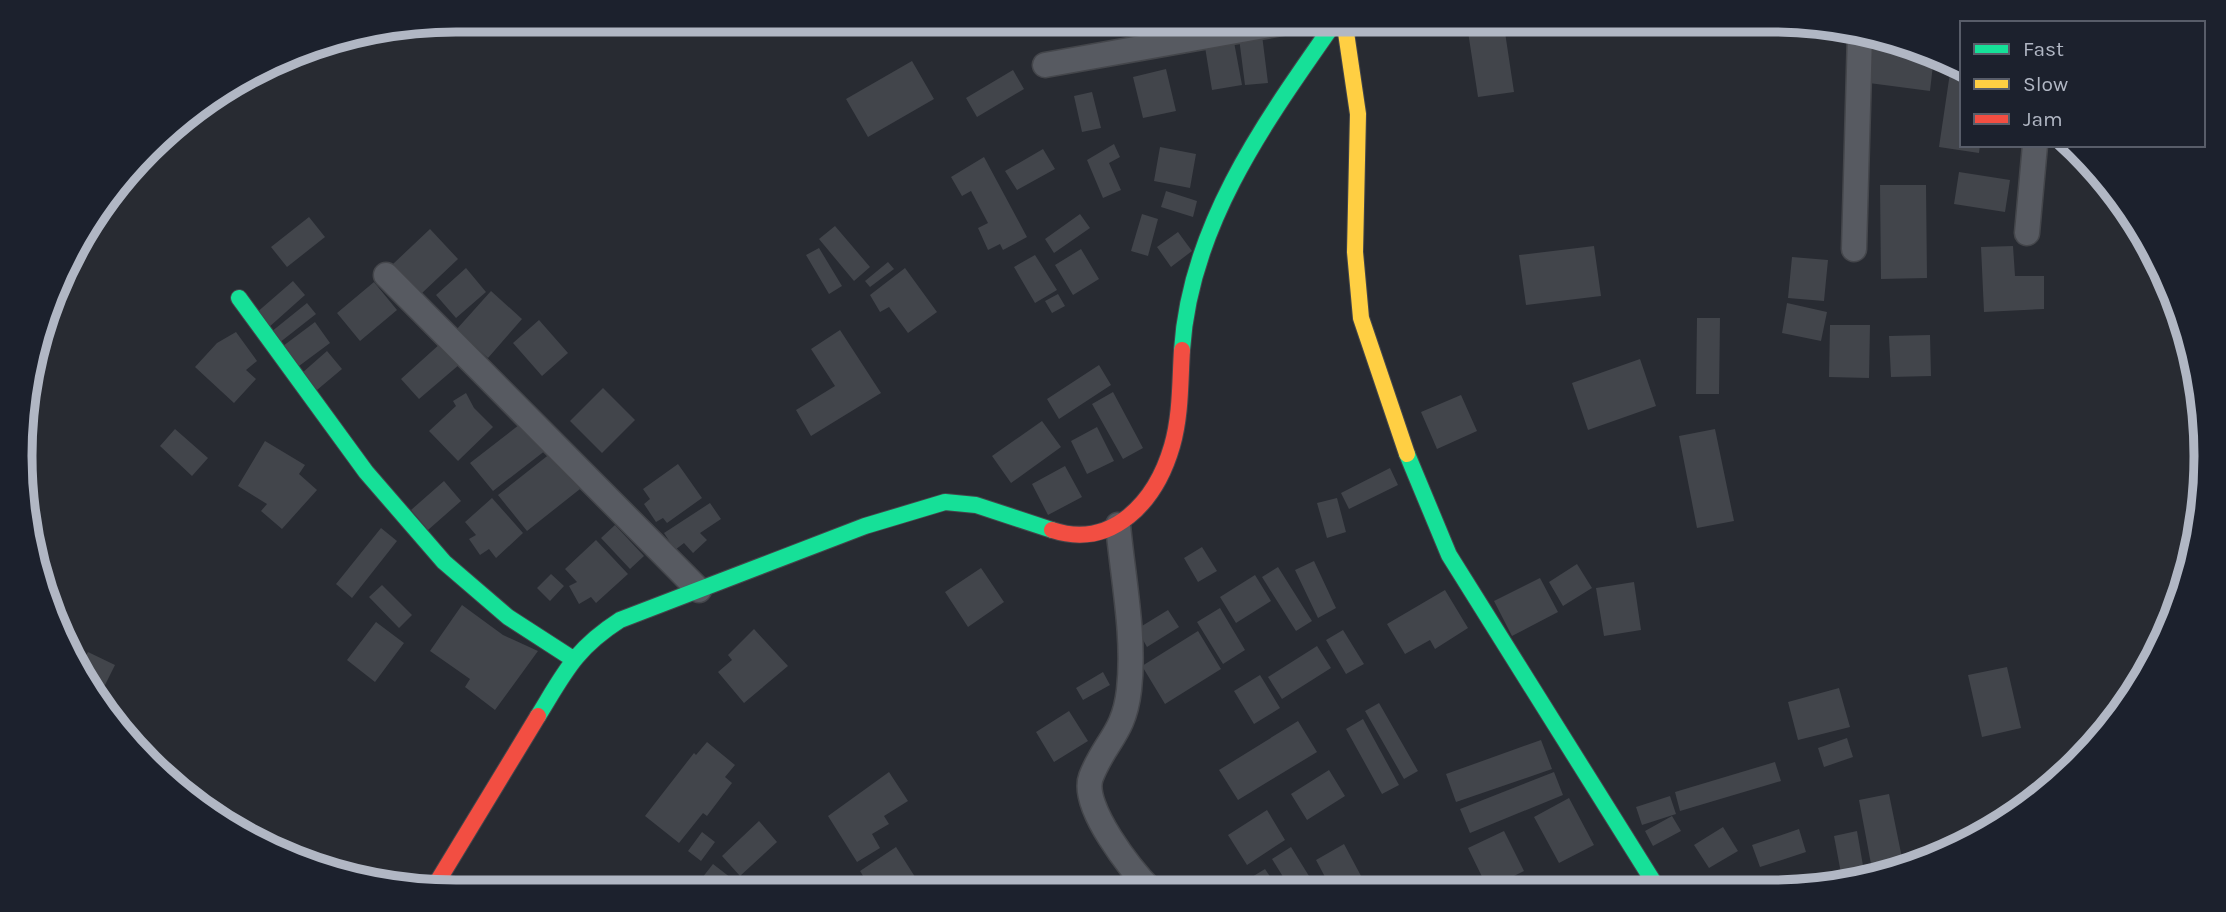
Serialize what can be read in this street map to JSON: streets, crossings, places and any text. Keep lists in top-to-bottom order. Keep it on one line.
{"legend":["Fast","Slow","Jam"]}
